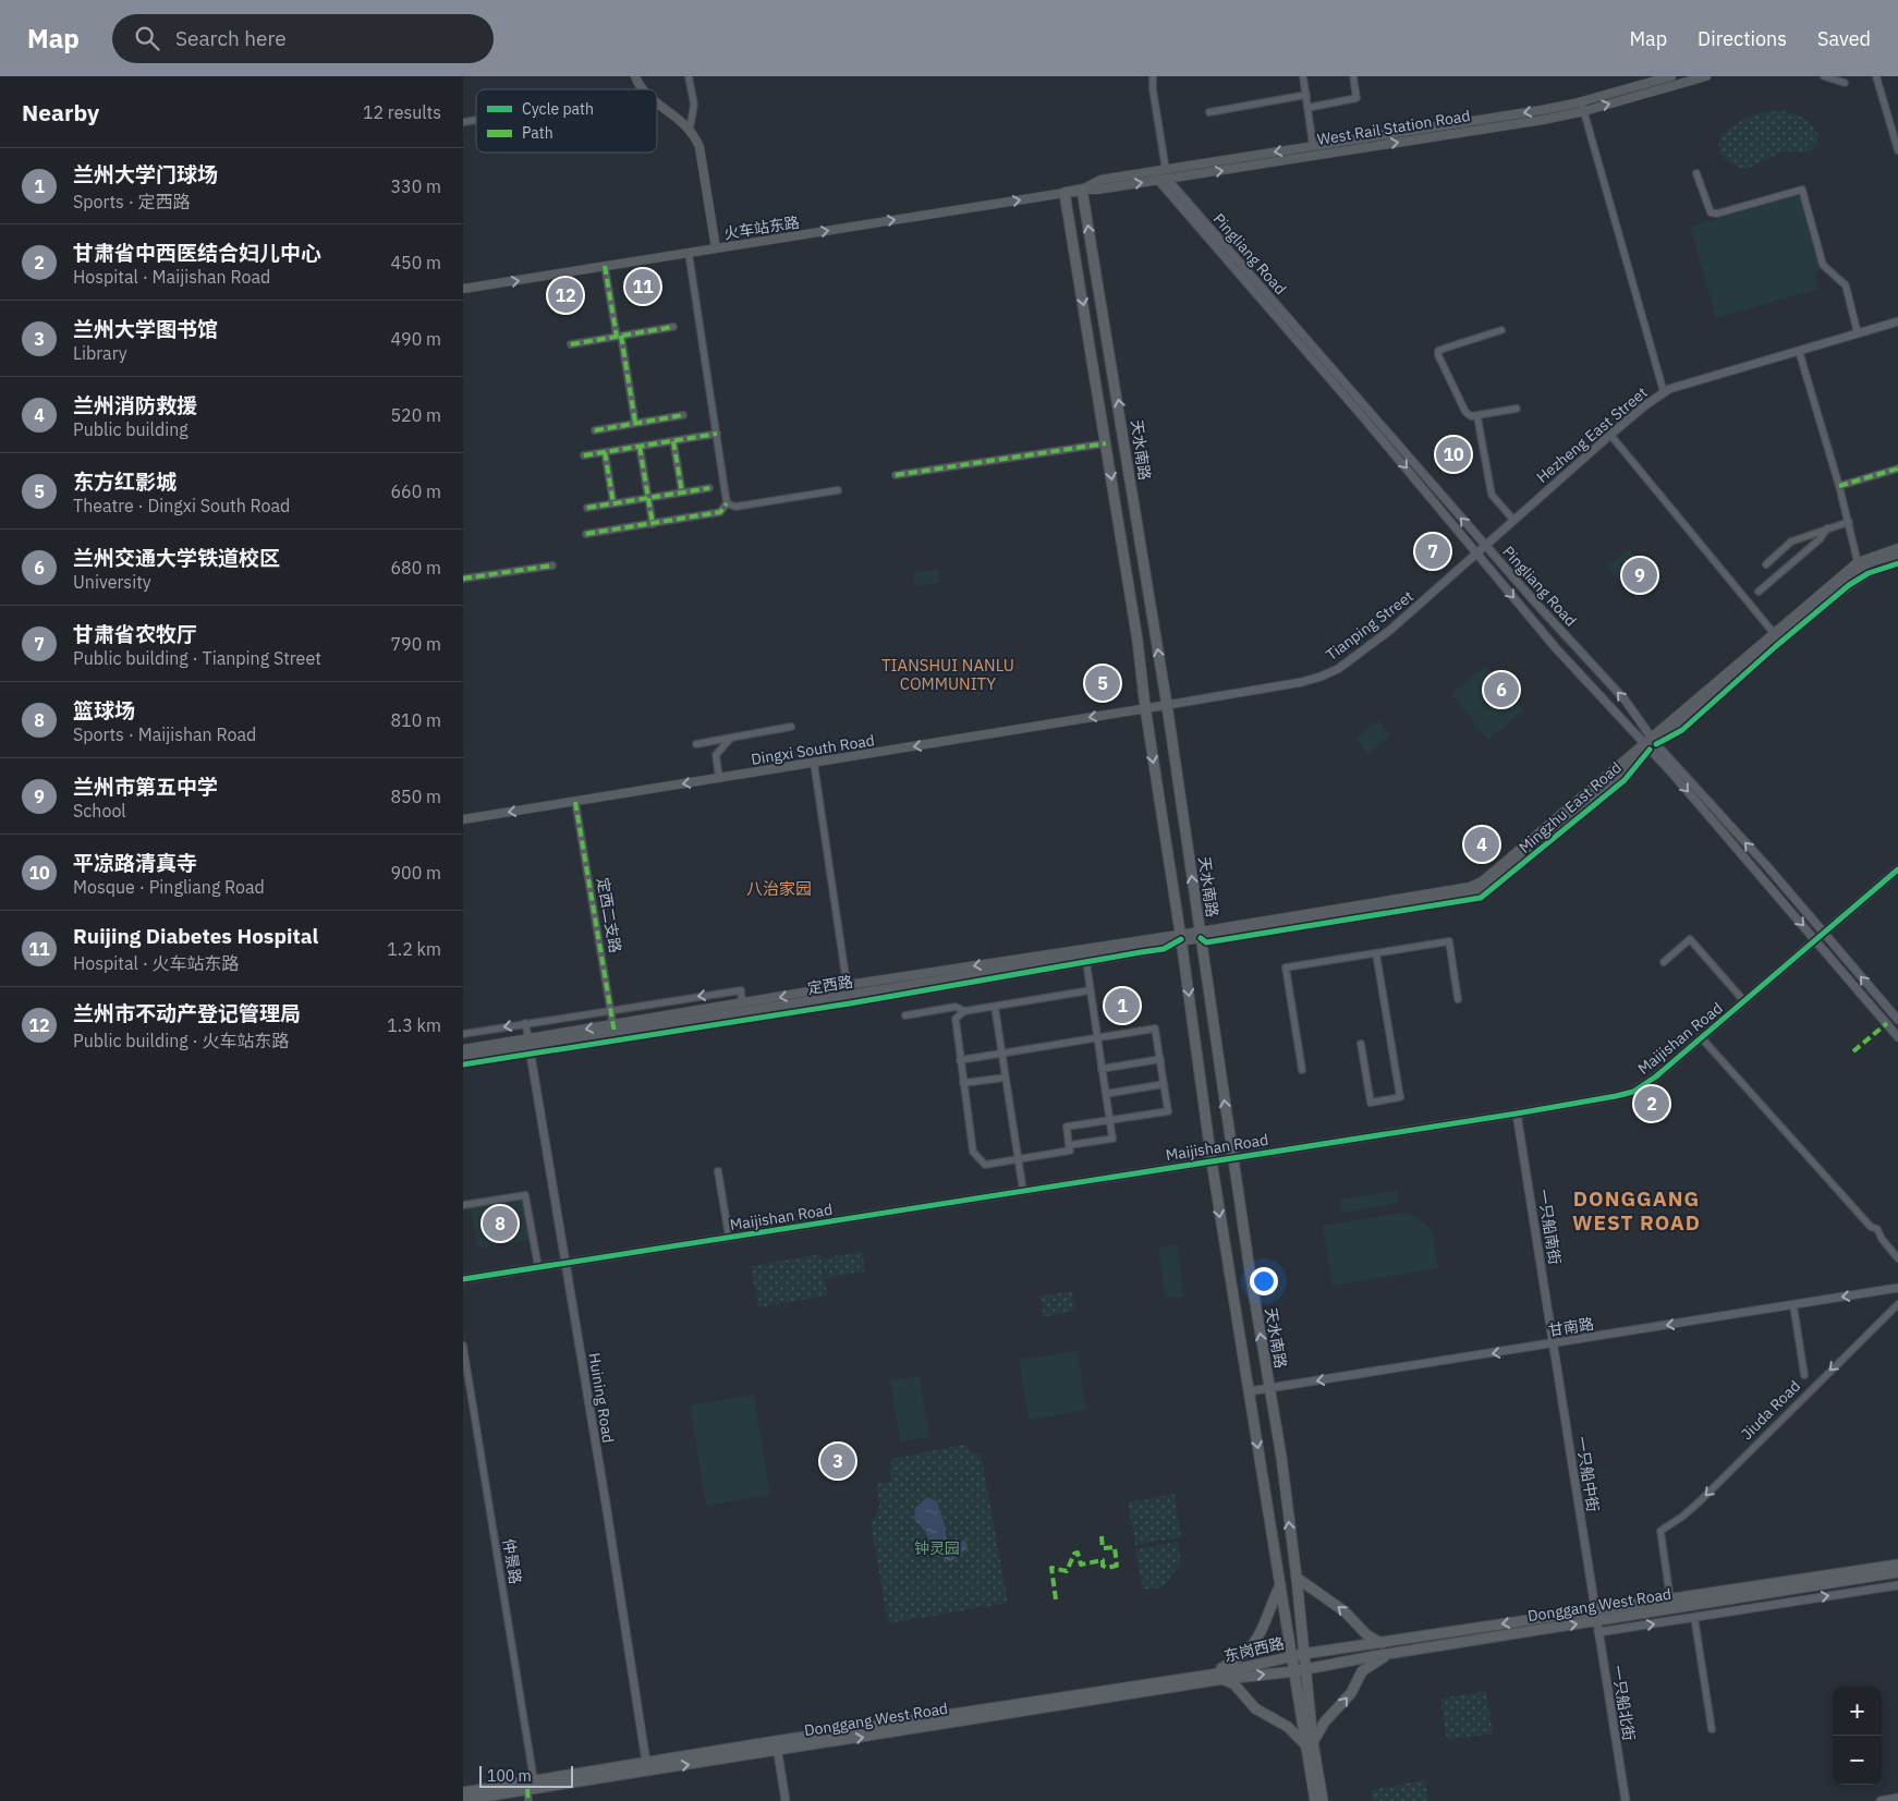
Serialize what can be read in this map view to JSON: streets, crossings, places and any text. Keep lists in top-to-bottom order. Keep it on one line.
{"streets":{"main road":["West Rail Station Road","火车站东路","天水南路","Dingxi South Road","Mingzhu East Road","定西路","Donggang West Road","东岗西路"],"street":["Pingliang Road","Hezheng East Street","Tianping Street","定西二支路","Maijishan Road","一只船南街","甘南路","Huining Road","Jiuda Road","一只船中街","仲景路","一只船北街"]},"crossings":[["West Rail Station Road","火车站东路"],["West Rail Station Road","Pingliang Road"],["West Rail Station Road","天水南路"],["Pingliang Road","Hezheng East Street"],["Pingliang Road","Tianping Street"],["Pingliang Road","Mingzhu East Road"],["Pingliang Road","Maijishan Road"],["Hezheng East Street","Tianping Street"],["天水南路","Tianping Street"],["天水南路","Dingxi South Road"],["天水南路","Mingzhu East Road"],["天水南路","定西路"],["天水南路","Maijishan Road"],["天水南路","甘南路"],["天水南路","Donggang West Road"],["天水南路","东岗西路"],["Tianping Street","Dingxi South Road"],["Dingxi South Road","定西二支路"],["Mingzhu East Road","定西路"],["定西二支路","定西路"],["定西路","Huining Road"],["Maijishan Road","一只船南街"],["Maijishan Road","Huining Road"],["一只船南街","甘南路"],["一只船南街","一只船中街"],["甘南路","一只船中街"],["Huining Road","Donggang West Road"],["Jiuda Road","Donggang West Road"],["一只船中街","Donggang West Road"],["一只船中街","一只船北街"],["仲景路","Donggang West Road"],["Donggang West Road","东岗西路"],["Donggang West Road","一只船北街"]],"one_way":["火车站东路","Dingxi South Road","甘南路","Jiuda Road"],"districts":["TIANSHUI NANLU COMMUNITY","八治家园","DONGGANG WEST ROAD"],"parks":["钟灵园"],"legend":["Cycle path","Path"],"scale_bar":"100 m","page":{"header":"Map","search":"Search here","nav":["Map","Directions","Saved"],"heading":["Nearby","12 results"],"list":[{"mark":"1","name":"兰州大学门球场","note":"Sports · 定西路","value":"330 m"},{"mark":"2","name":"甘肃省中西医结合妇儿中心","note":"Hospital · Maijishan Road","value":"450 m"},{"mark":"3","name":"兰州大学图书馆","note":"Library","value":"490 m"},{"mark":"4","name":"兰州消防救援","note":"Public building","value":"520 m"},{"mark":"5","name":"东方红影城","note":"Theatre · Dingxi South Road","value":"660 m"},{"mark":"6","name":"兰州交通大学铁道校区","note":"University","value":"680 m"},{"mark":"7","name":"甘肃省农牧厅","note":"Public building · Tianping Street","value":"790 m"},{"mark":"8","name":"篮球场","note":"Sports · Maijishan Road","value":"810 m"},{"mark":"9","name":"兰州市第五中学","note":"School","value":"850 m"},{"mark":"10","name":"平凉路清真寺","note":"Mosque · Pingliang Road","value":"900 m"},{"mark":"11","name":"Ruijing Diabetes Hospital","note":"Hospital · 火车站东路","value":"1.2 km"},{"mark":"12","name":"兰州市不动产登记管理局","note":"Public building · 火车站东路","value":"1.3 km"}],"pins":["11","12","10","7","9","5","6","4","1","2","8","3"],"map_buttons":["+","−"],"scale":"100 m"}}
